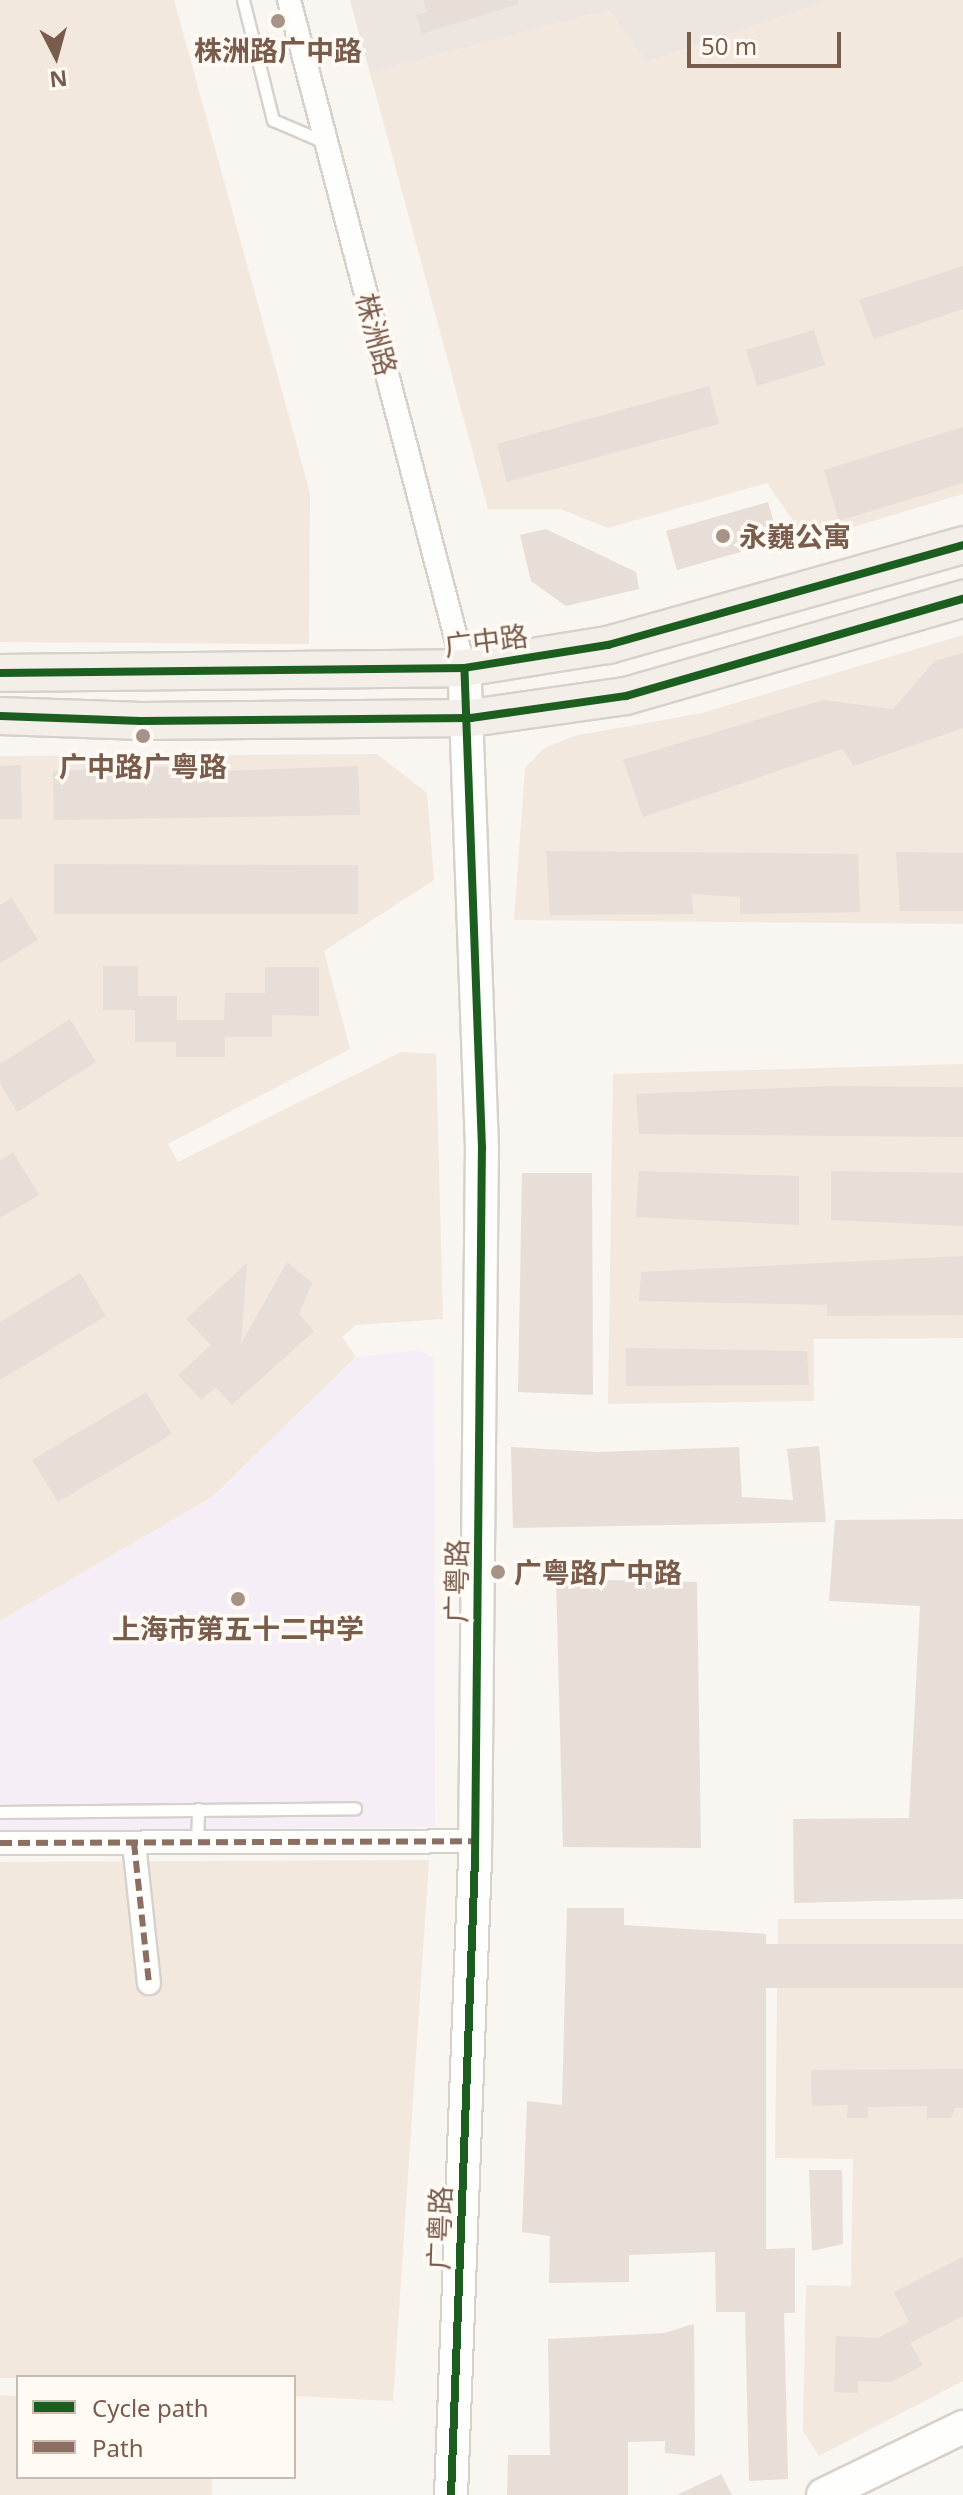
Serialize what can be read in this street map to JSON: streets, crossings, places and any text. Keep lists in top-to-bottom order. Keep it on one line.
{"streets":{"main road":["广中路","广粤路"],"street":["株洲路"]},"crossings":[["株洲路","广中路"],["株洲路","广粤路"],["广中路","广粤路"]],"places":["株洲路广中路","永巍公寓","广中路广粤路","广粤路广中路","上海市第五十二中学"],"legend":["Cycle path","Path"],"scale_bar":"50 m","north":"bottom"}
